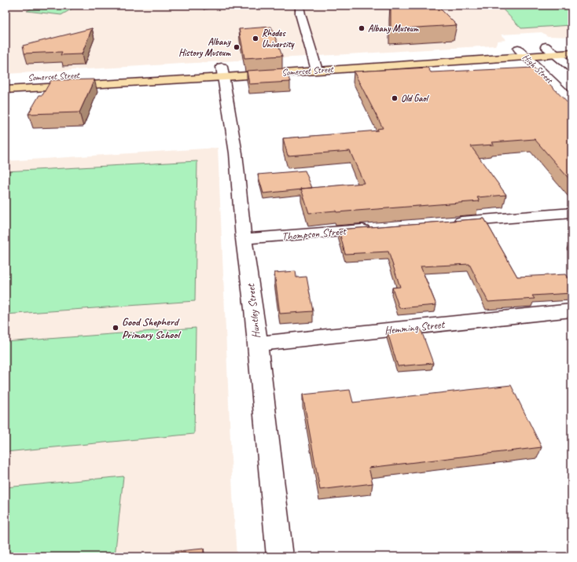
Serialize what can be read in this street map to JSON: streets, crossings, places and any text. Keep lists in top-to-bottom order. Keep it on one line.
{"streets":{"main road":["Somerset Street"],"street":["High Street","Thompson Street","Huntley Street","Hemming Street"]},"crossings":[["High Street","Somerset Street"],["Somerset Street","Huntley Street"],["Thompson Street","Huntley Street"],["Huntley Street","Hemming Street"]],"places":["Albany Museum","Rhodes University","Albany History Museum","Old Gaol","Good Shepherd Primary School"]}
